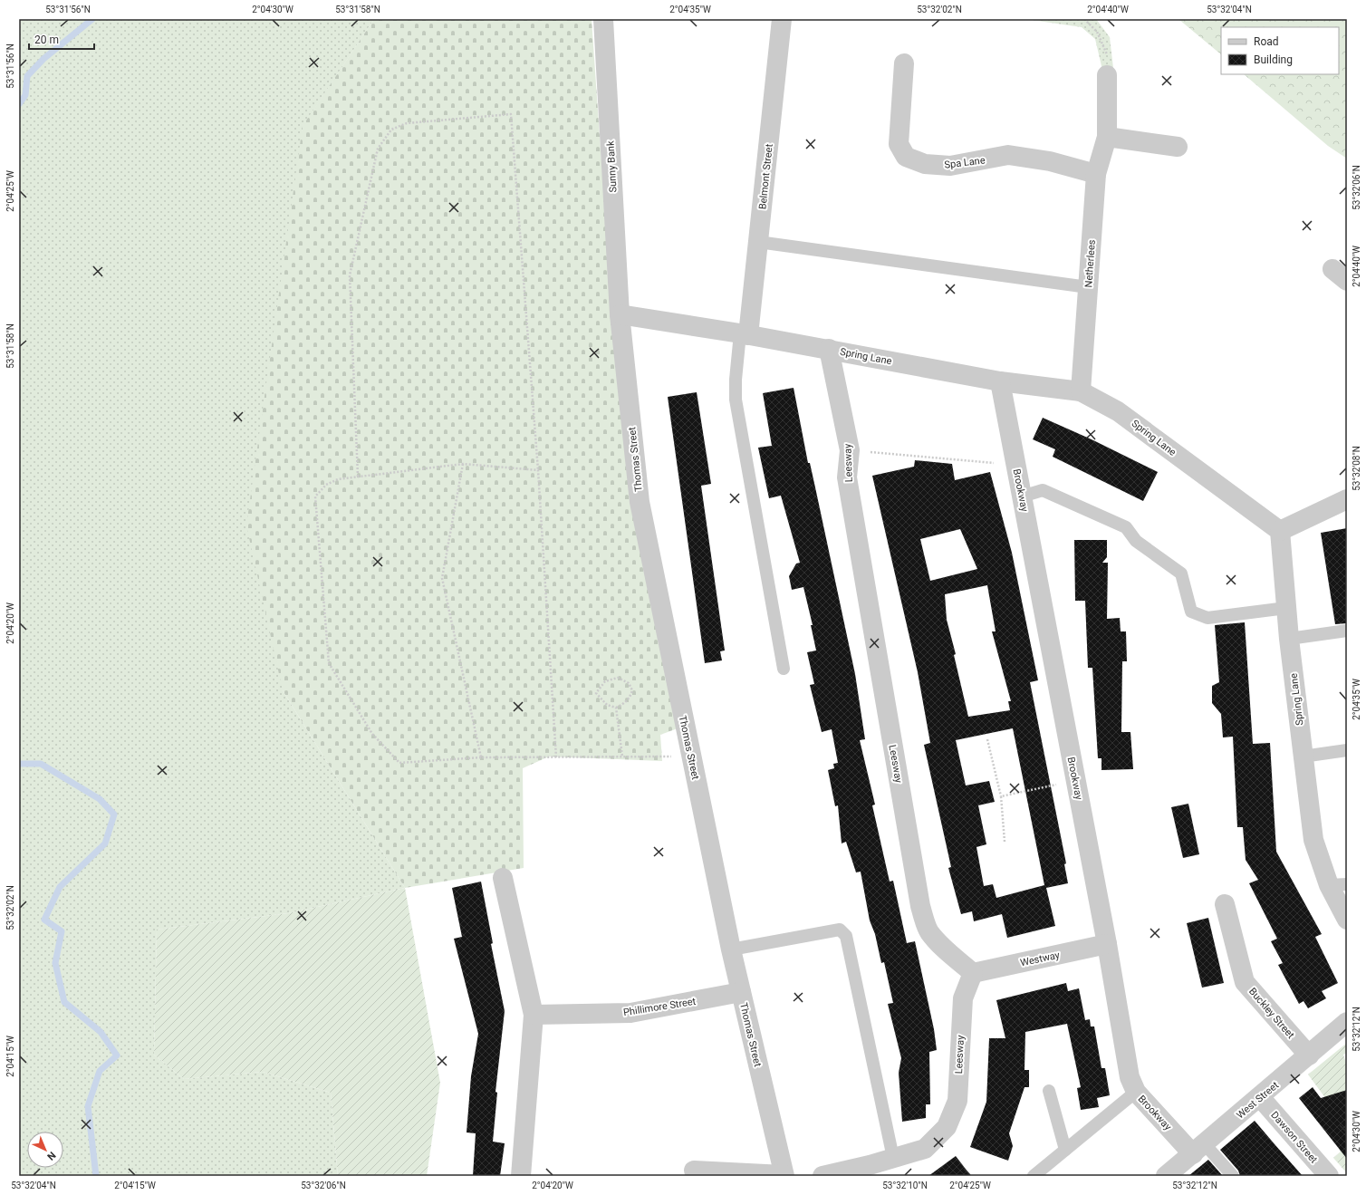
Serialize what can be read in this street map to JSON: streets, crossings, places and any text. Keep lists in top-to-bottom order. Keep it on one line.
{"streets":{"street":["Spa Lane","Sunny Bank","Belmont Street","Netherlees","Spring Lane","Thomas Street","Leesway","Brookway","Westway","Phillimore Street","Buckley Street","West Street","Dawson Street"]},"crossings":[["Spa Lane","Netherlees"],["Sunny Bank","Spring Lane"],["Sunny Bank","Thomas Street"],["Belmont Street","Spring Lane"],["Netherlees","Spring Lane"],["Spring Lane","Thomas Street"],["Spring Lane","Leesway"],["Spring Lane","Brookway"],["Thomas Street","Phillimore Street"],["Leesway","Westway"],["Brookway","Westway"],["Brookway","West Street"],["Buckley Street","West Street"],["West Street","Dawson Street"]],"legend":["Road","Building"],"scale_bar":"20 m","north":"bottom right","coordinates":["53°31'56\"N","2°04'30\"W","53°31'58\"N","2°04'35\"W","53°32'02\"N","2°04'40\"W","53°32'04\"N","53°32'06\"N","2°04'25\"W","53°32'08\"N","2°04'20\"W","53°32'12\"N","2°04'15\"W","53°32'10\"N"]}
